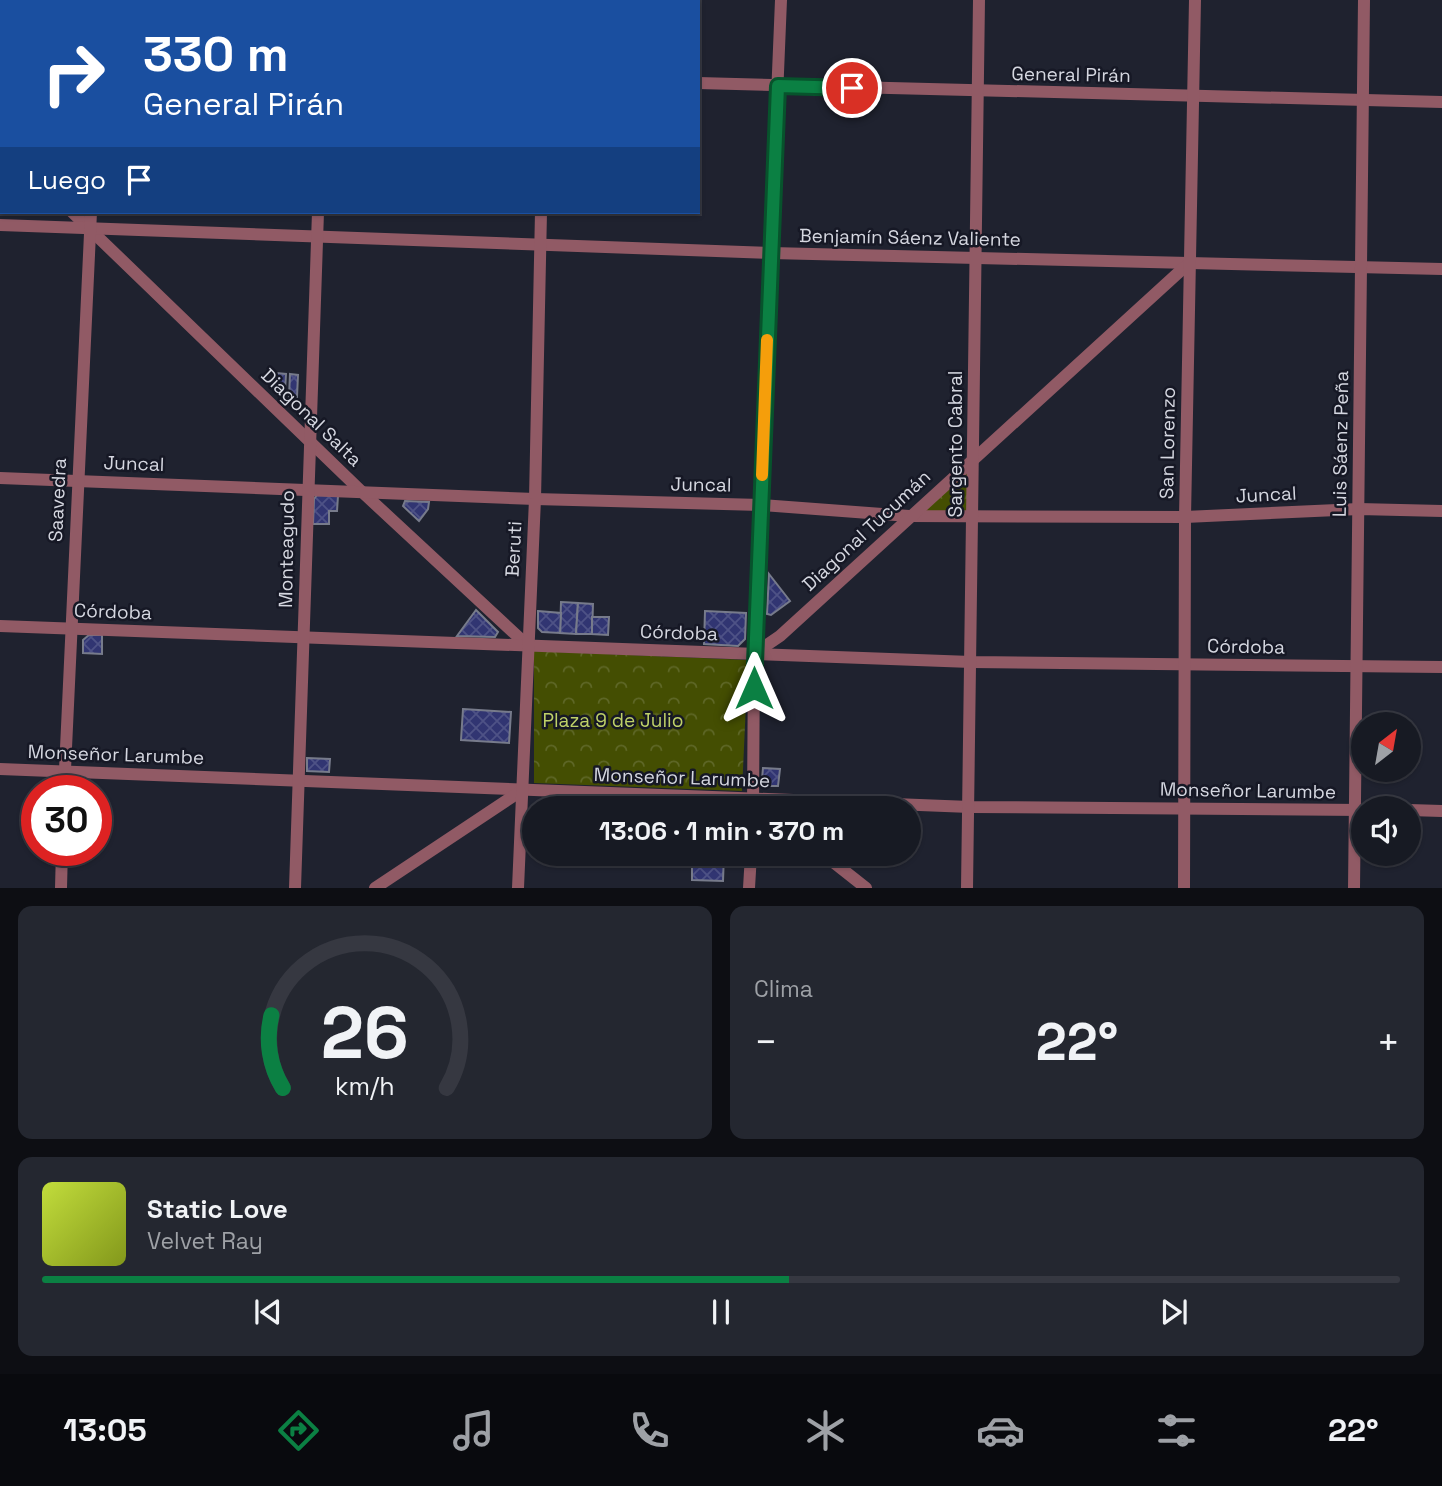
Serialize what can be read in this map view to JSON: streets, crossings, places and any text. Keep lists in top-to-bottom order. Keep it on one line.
{"streets":{"street":["General Pirán","Benjamín Sáenz Valiente","Diagonal Salta","San Lorenzo","Sargento Cabral","Luis Sáenz Peña","Juncal","Saavedra","Diagonal Tucumán","Monteagudo","Beruti","Córdoba","Monseñor Larumbe"]},"crossings":[["General Pirán","San Lorenzo"],["General Pirán","Sargento Cabral"],["General Pirán","Luis Sáenz Peña"],["Benjamín Sáenz Valiente","Diagonal Salta"],["Benjamín Sáenz Valiente","San Lorenzo"],["Benjamín Sáenz Valiente","Sargento Cabral"],["Benjamín Sáenz Valiente","Luis Sáenz Peña"],["Benjamín Sáenz Valiente","Saavedra"],["Benjamín Sáenz Valiente","Diagonal Tucumán"],["Benjamín Sáenz Valiente","Monteagudo"],["Benjamín Sáenz Valiente","Beruti"],["Diagonal Salta","Juncal"],["Diagonal Salta","Saavedra"],["Diagonal Salta","Monteagudo"],["Diagonal Salta","Beruti"],["Diagonal Salta","Córdoba"],["San Lorenzo","Juncal"],["San Lorenzo","Diagonal Tucumán"],["San Lorenzo","Córdoba"],["San Lorenzo","Monseñor Larumbe"],["Sargento Cabral","Juncal"],["Sargento Cabral","Diagonal Tucumán"],["Sargento Cabral","Córdoba"],["Sargento Cabral","Monseñor Larumbe"],["Luis Sáenz Peña","Juncal"],["Luis Sáenz Peña","Córdoba"],["Juncal","Saavedra"],["Juncal","Diagonal Tucumán"],["Juncal","Monteagudo"],["Juncal","Beruti"],["Saavedra","Córdoba"],["Saavedra","Monseñor Larumbe"],["Diagonal Tucumán","Córdoba"],["Monteagudo","Córdoba"],["Monteagudo","Monseñor Larumbe"],["Beruti","Córdoba"],["Beruti","Monseñor Larumbe"]],"parks":["Plaza 9 de Julio"],"north":"top right","page":{"turn":["330 m","General Pirán"],"then":"Luego","limit":"30","trip":"13:06 · 1 min · 370 m","tile":"Clima","heat":["−","22°","+"],"song":["Static Love","Velvet Ray"],"tabs":["13:05","22°"],"gauge":["26","km/h"]}}
